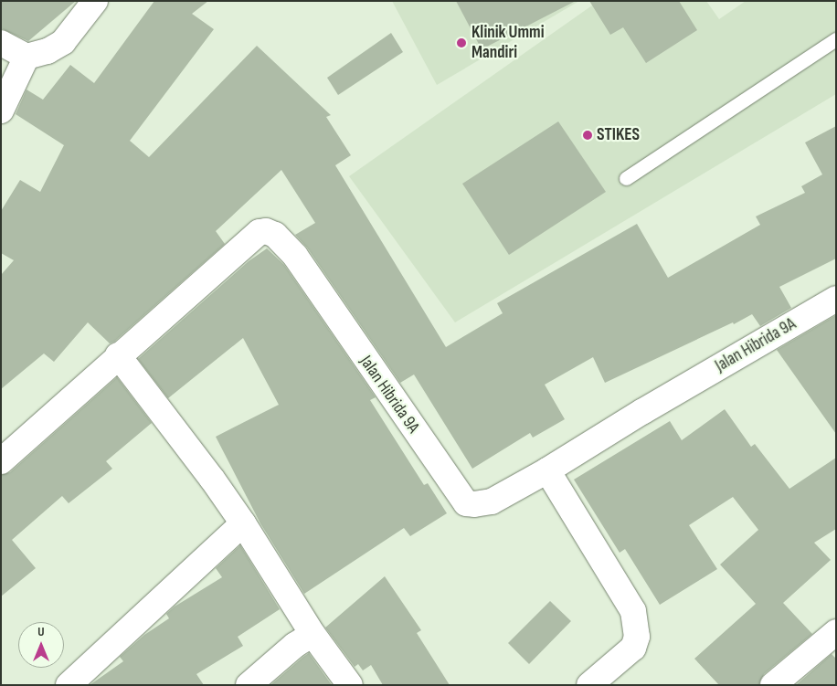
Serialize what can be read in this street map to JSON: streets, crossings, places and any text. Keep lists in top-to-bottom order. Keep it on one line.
{"streets":{"street":["Jalan Hibrida 9A"]},"places":["Klinik Ummi Mandiri","STIKES"],"north":"top"}
